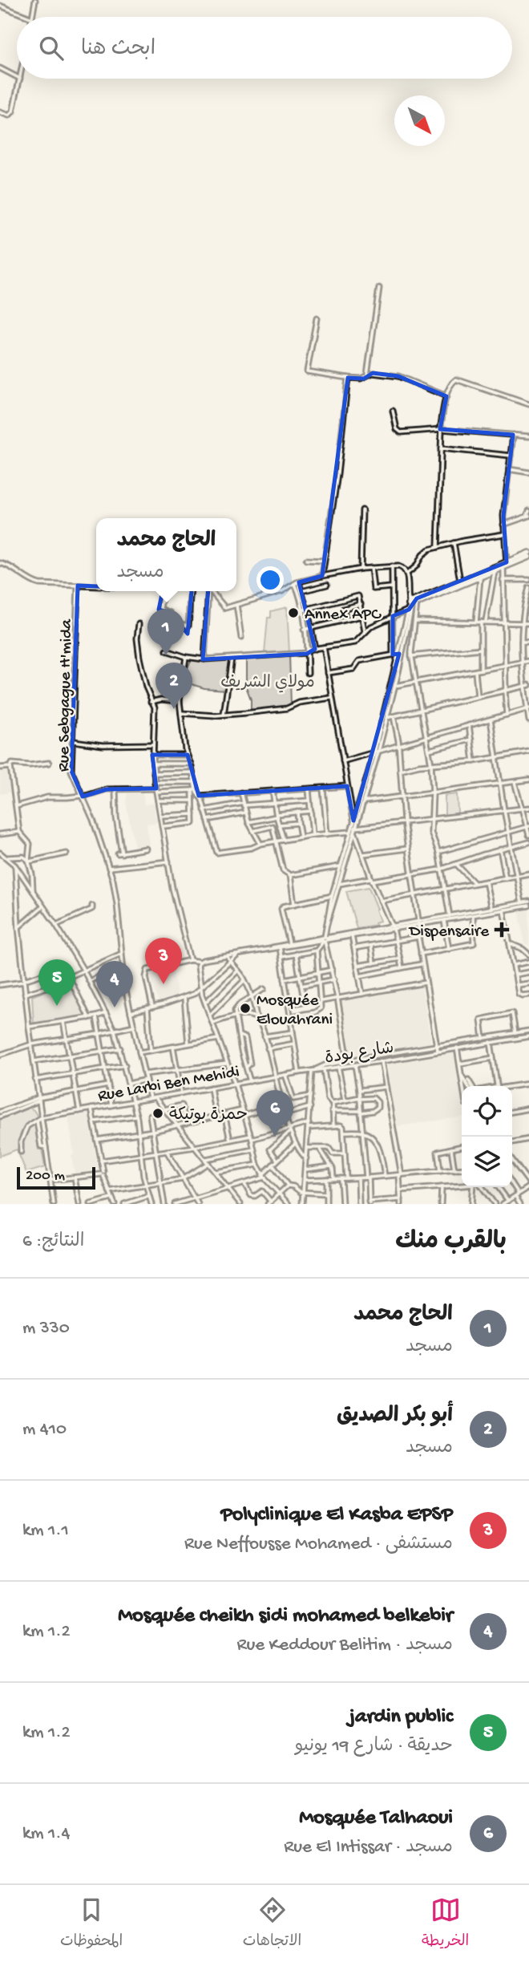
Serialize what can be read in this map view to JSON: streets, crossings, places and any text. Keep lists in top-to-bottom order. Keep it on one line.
{"streets":{"street":["Rue Sebgague H'mida","شارع بودة","Rue Larbi Ben Mehidi"]},"crossings":[["Rue Sebgague H'mida","Rue Larbi Ben Mehidi"],["شارع بودة","Rue Larbi Ben Mehidi"]],"parks":["مولاي الشريف"],"places":{"other":["Annex APC","Mosquée Elouahrani","حمزة بوتيكة"],"health":["Dispensaire"]},"scale_bar":"200 m","north":"bottom right","page":{"search":"ابحث هنا","popup":["الحاج محمد","مسجد"],"pins":["1","2","3","5","4","6"],"scale":"200 m","heading":["بالقرب منك","النتائج: 6"],"list":[{"mark":"1","name":"الحاج محمد","note":"مسجد","value":"330 m"},{"mark":"2","name":"أبو بكر الصديق","note":"مسجد","value":"410 m"},{"mark":"3","name":"Polyclinique El Kasba EPSP","note":"مستشفى · Rue Neffousse Mohamed","value":"1.1 km"},{"mark":"4","name":"Mosquée cheikh sidi mohamed belkebir","note":"مسجد · Rue Keddour Belitim","value":"1.2 km"},{"mark":"5","name":"jardin public","note":"حديقة · شارع 19 يونيو","value":"1.2 km"},{"mark":"6","name":"Mosquée Talhaoui","note":"مسجد · Rue El Intissar","value":"1.4 km"}],"nav":["الخريطة","الاتجاهات","المحفوظات"]}}
